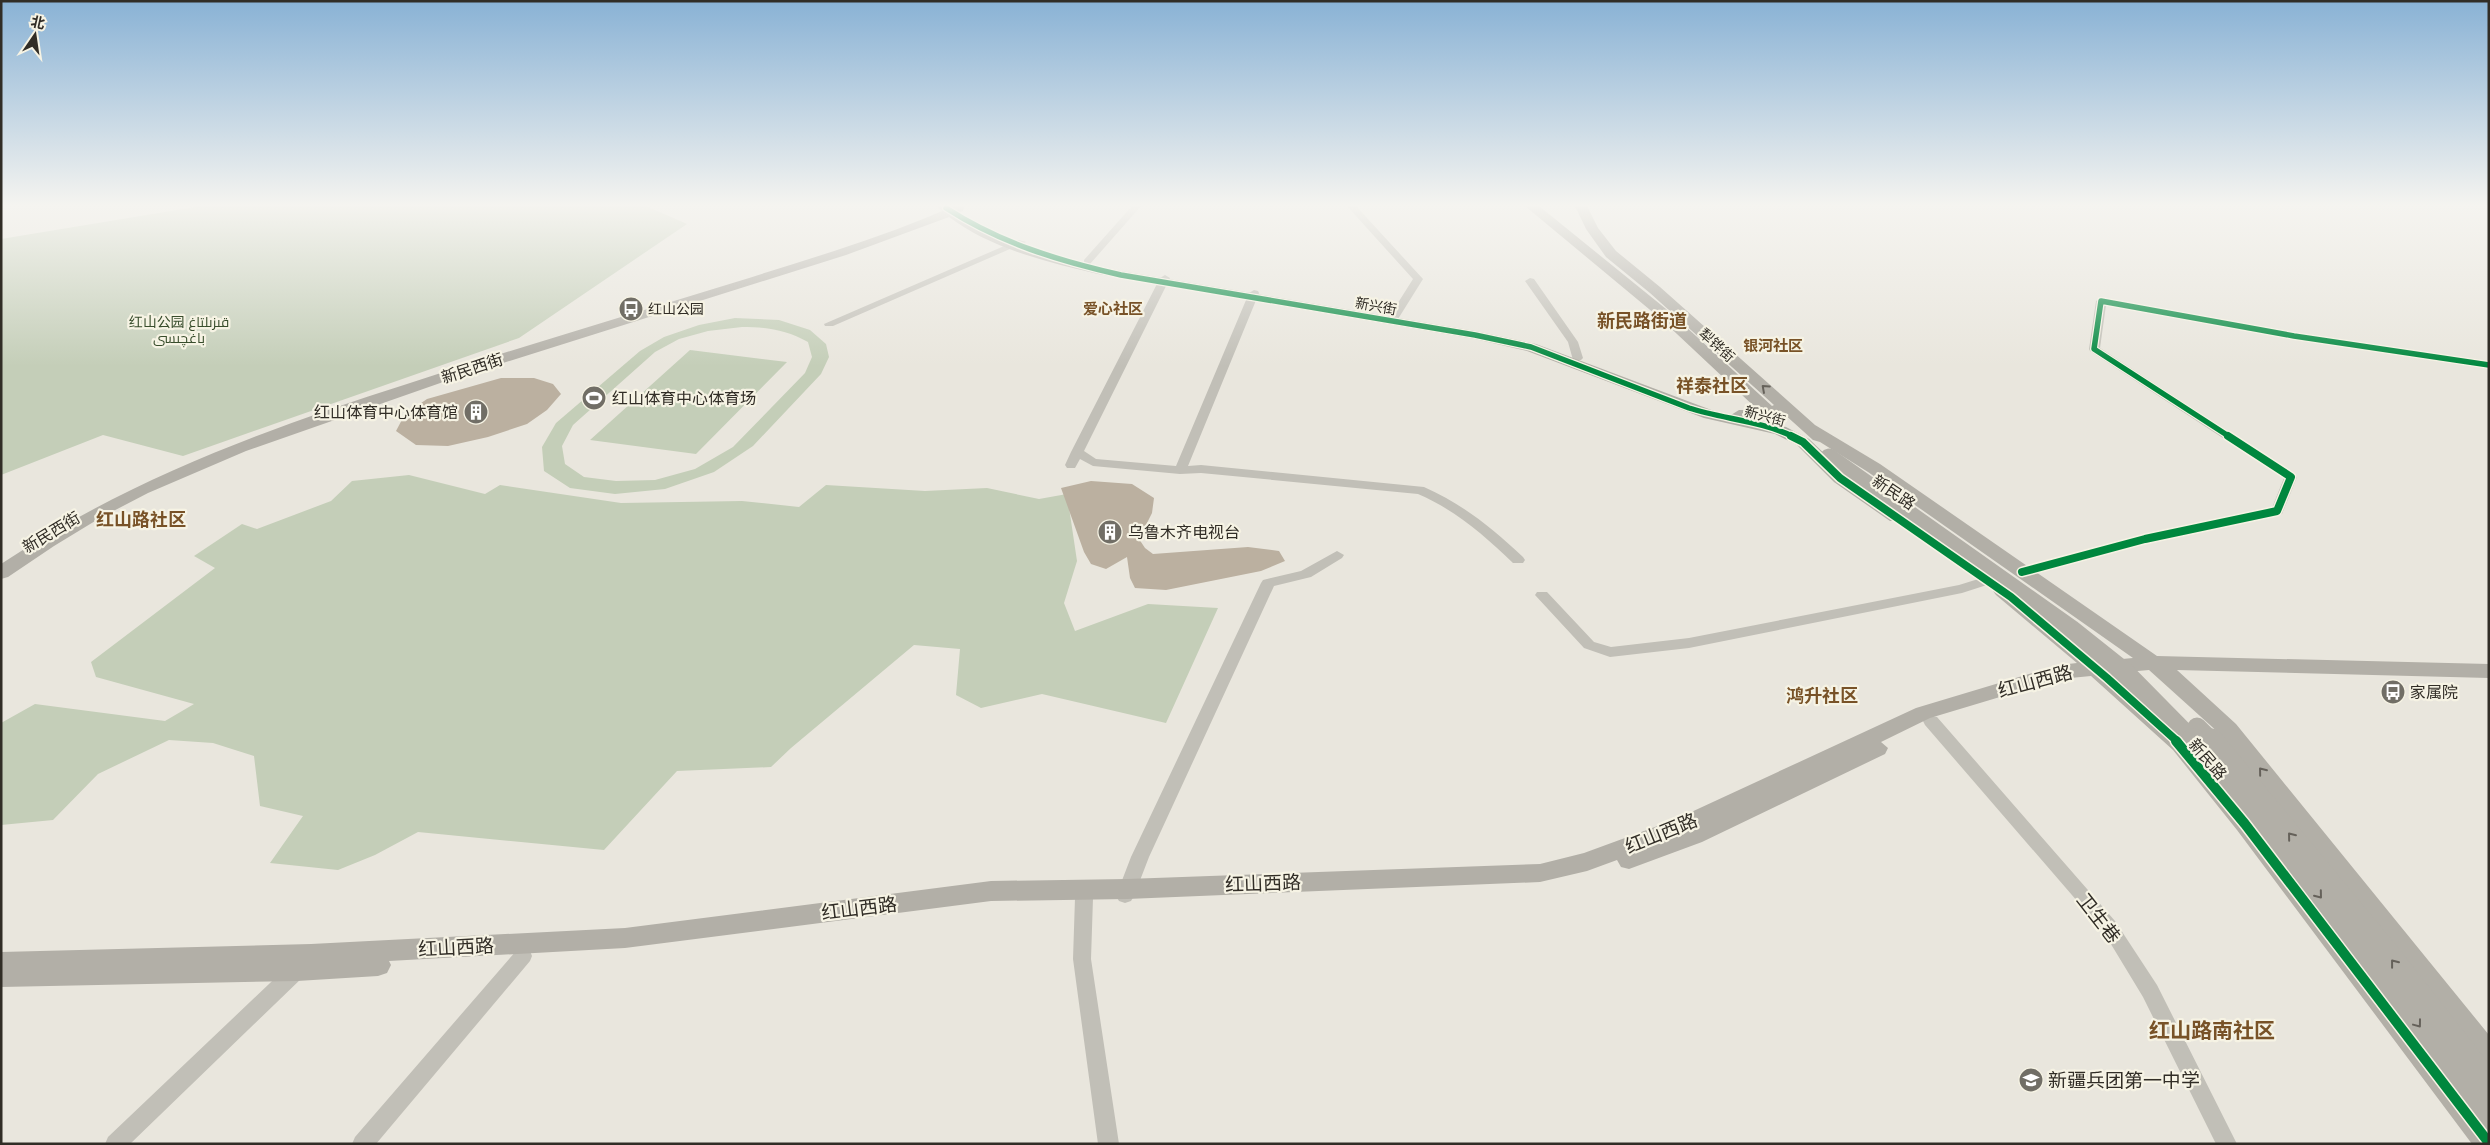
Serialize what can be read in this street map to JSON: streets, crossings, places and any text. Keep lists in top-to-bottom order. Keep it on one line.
{"streets":{"main road":["新兴街","犁铧街","新民西街","新民路","红山西路"],"street":["卫生巷"]},"crossings":[["新兴街","犁铧街"],["犁铧街","新民路"],["红山西路","卫生巷"]],"districts":["爱心社区","新民路街道","银河社区","祥泰社区","红山路社区","鸿升社区","红山路南社区"],"parks":["红山公园 قىزىلتاغ باغچىسى"],"places":{"bus stop":["红山公园","家属院"],"sports":["红山体育中心体育场"],"building":["红山体育中心体育馆","乌鲁木齐电视台"],"school or university":["新疆兵团第一中学"]},"north":"top"}
